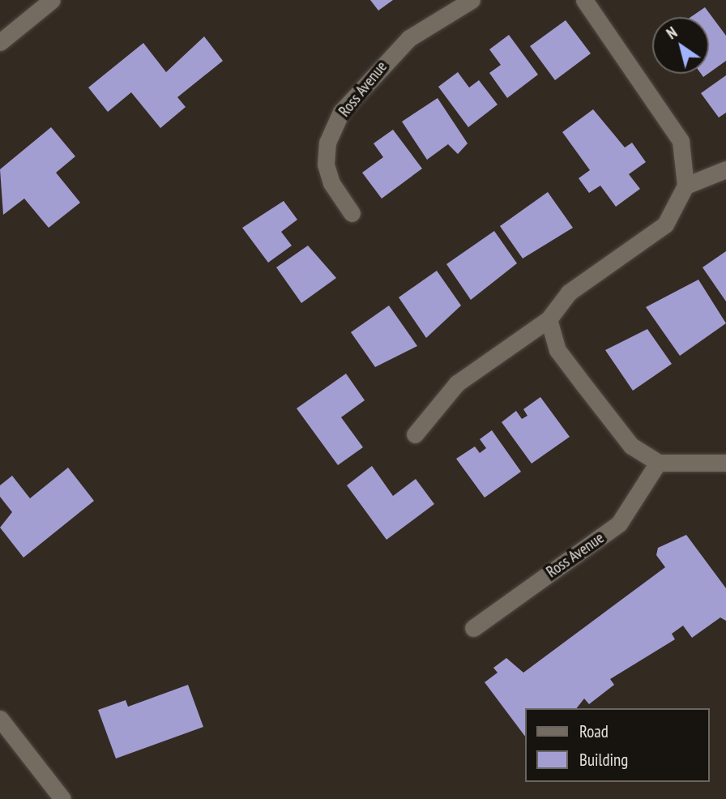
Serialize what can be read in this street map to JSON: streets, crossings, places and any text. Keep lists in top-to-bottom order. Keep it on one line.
{"streets":{"street":["Ross Avenue"]},"legend":["Road","Building"],"north":"top left"}
